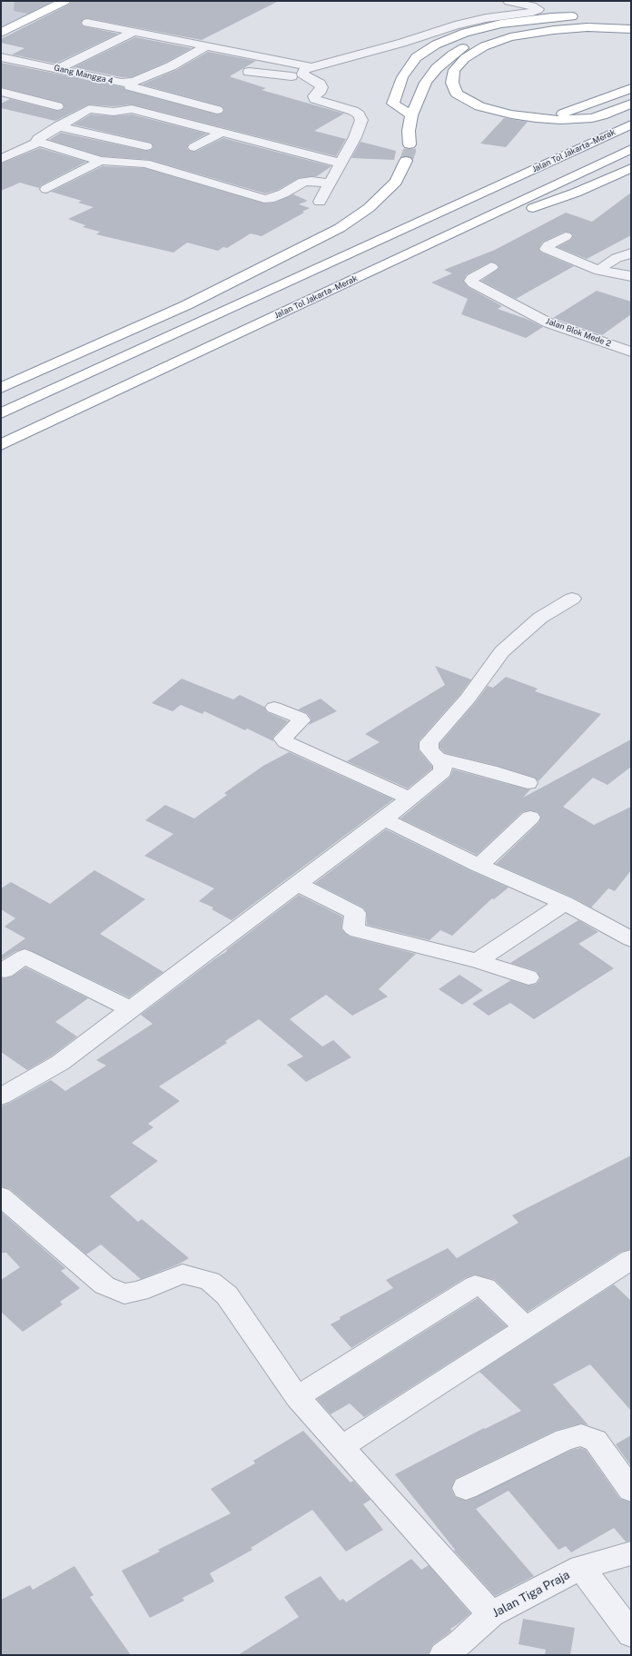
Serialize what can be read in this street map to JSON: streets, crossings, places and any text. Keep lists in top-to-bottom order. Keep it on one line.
{"streets":{"main road":["Jalan Tol Jakarta–Merak"],"street":["Gang Mangga 4","Jalan Blok Mede 2","Jalan Tiga Praja"]}}
